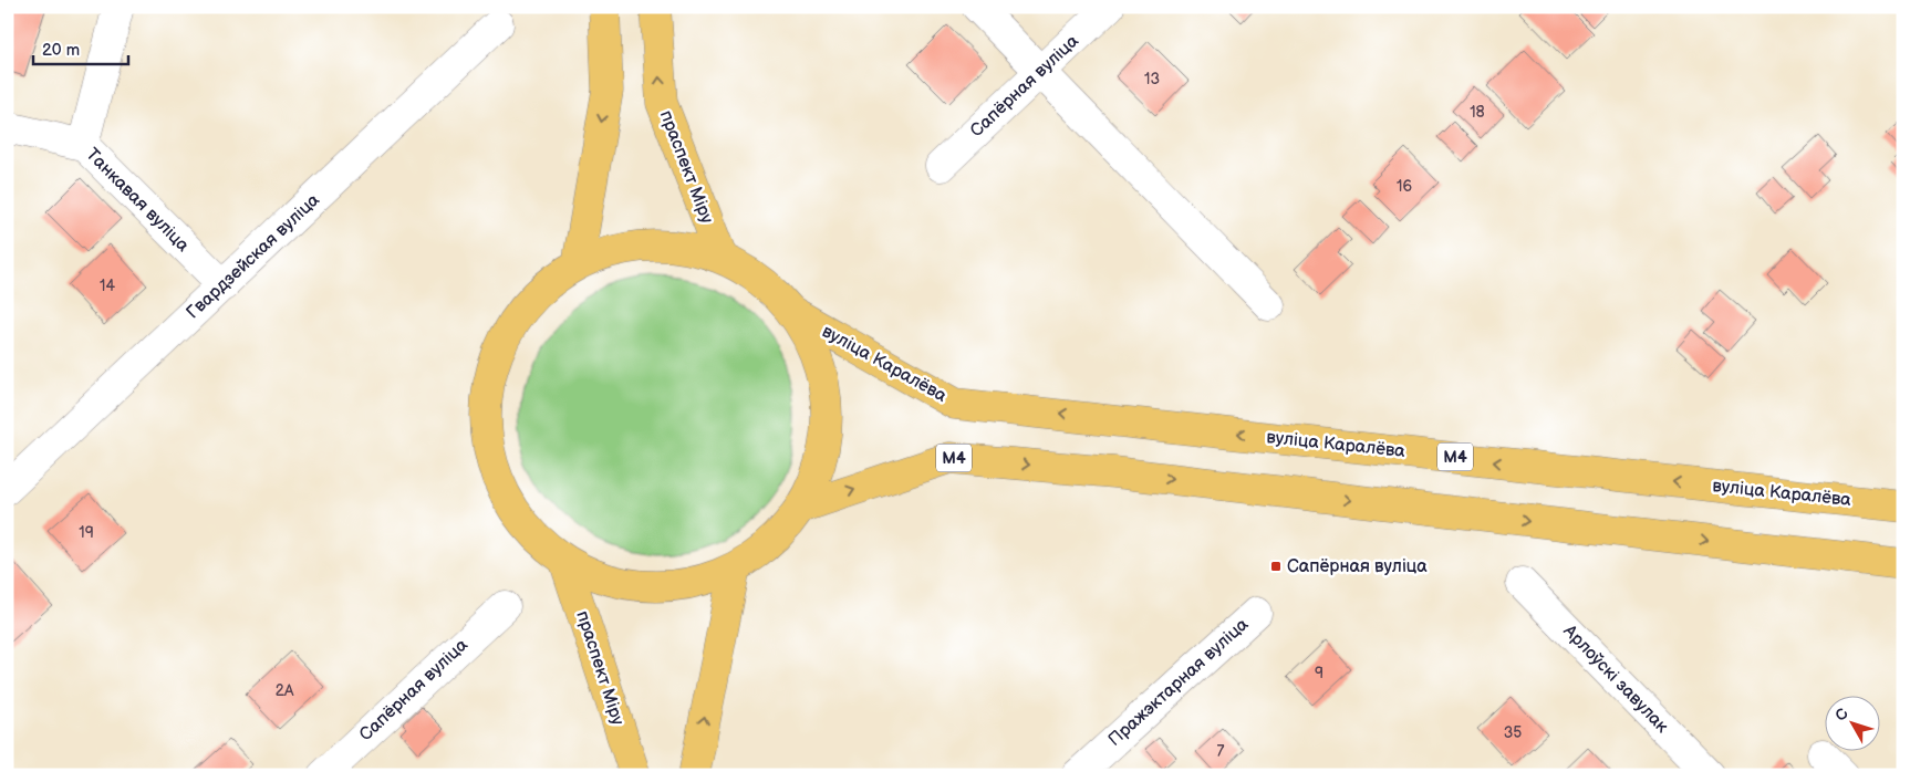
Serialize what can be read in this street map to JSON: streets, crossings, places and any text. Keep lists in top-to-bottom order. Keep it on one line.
{"streets":{"main road":["праспект Міру","вуліца Каралёва","М4"],"street":["Сапёрная вуліца","Танкавая вуліца","Гвардзейская вуліца","Арлоўскі завулак","Пражэктарная вуліца"]},"crossings":[["праспект Міру","вуліца Каралёва"],["праспект Міру","М4"],["Танкавая вуліца","Гвардзейская вуліца"]],"places":{"transit":["Сапёрная вуліца"]},"house_numbers":["13","18","16","14","19","9","2А","35","7"],"scale_bar":"20 m","north":"top left"}
